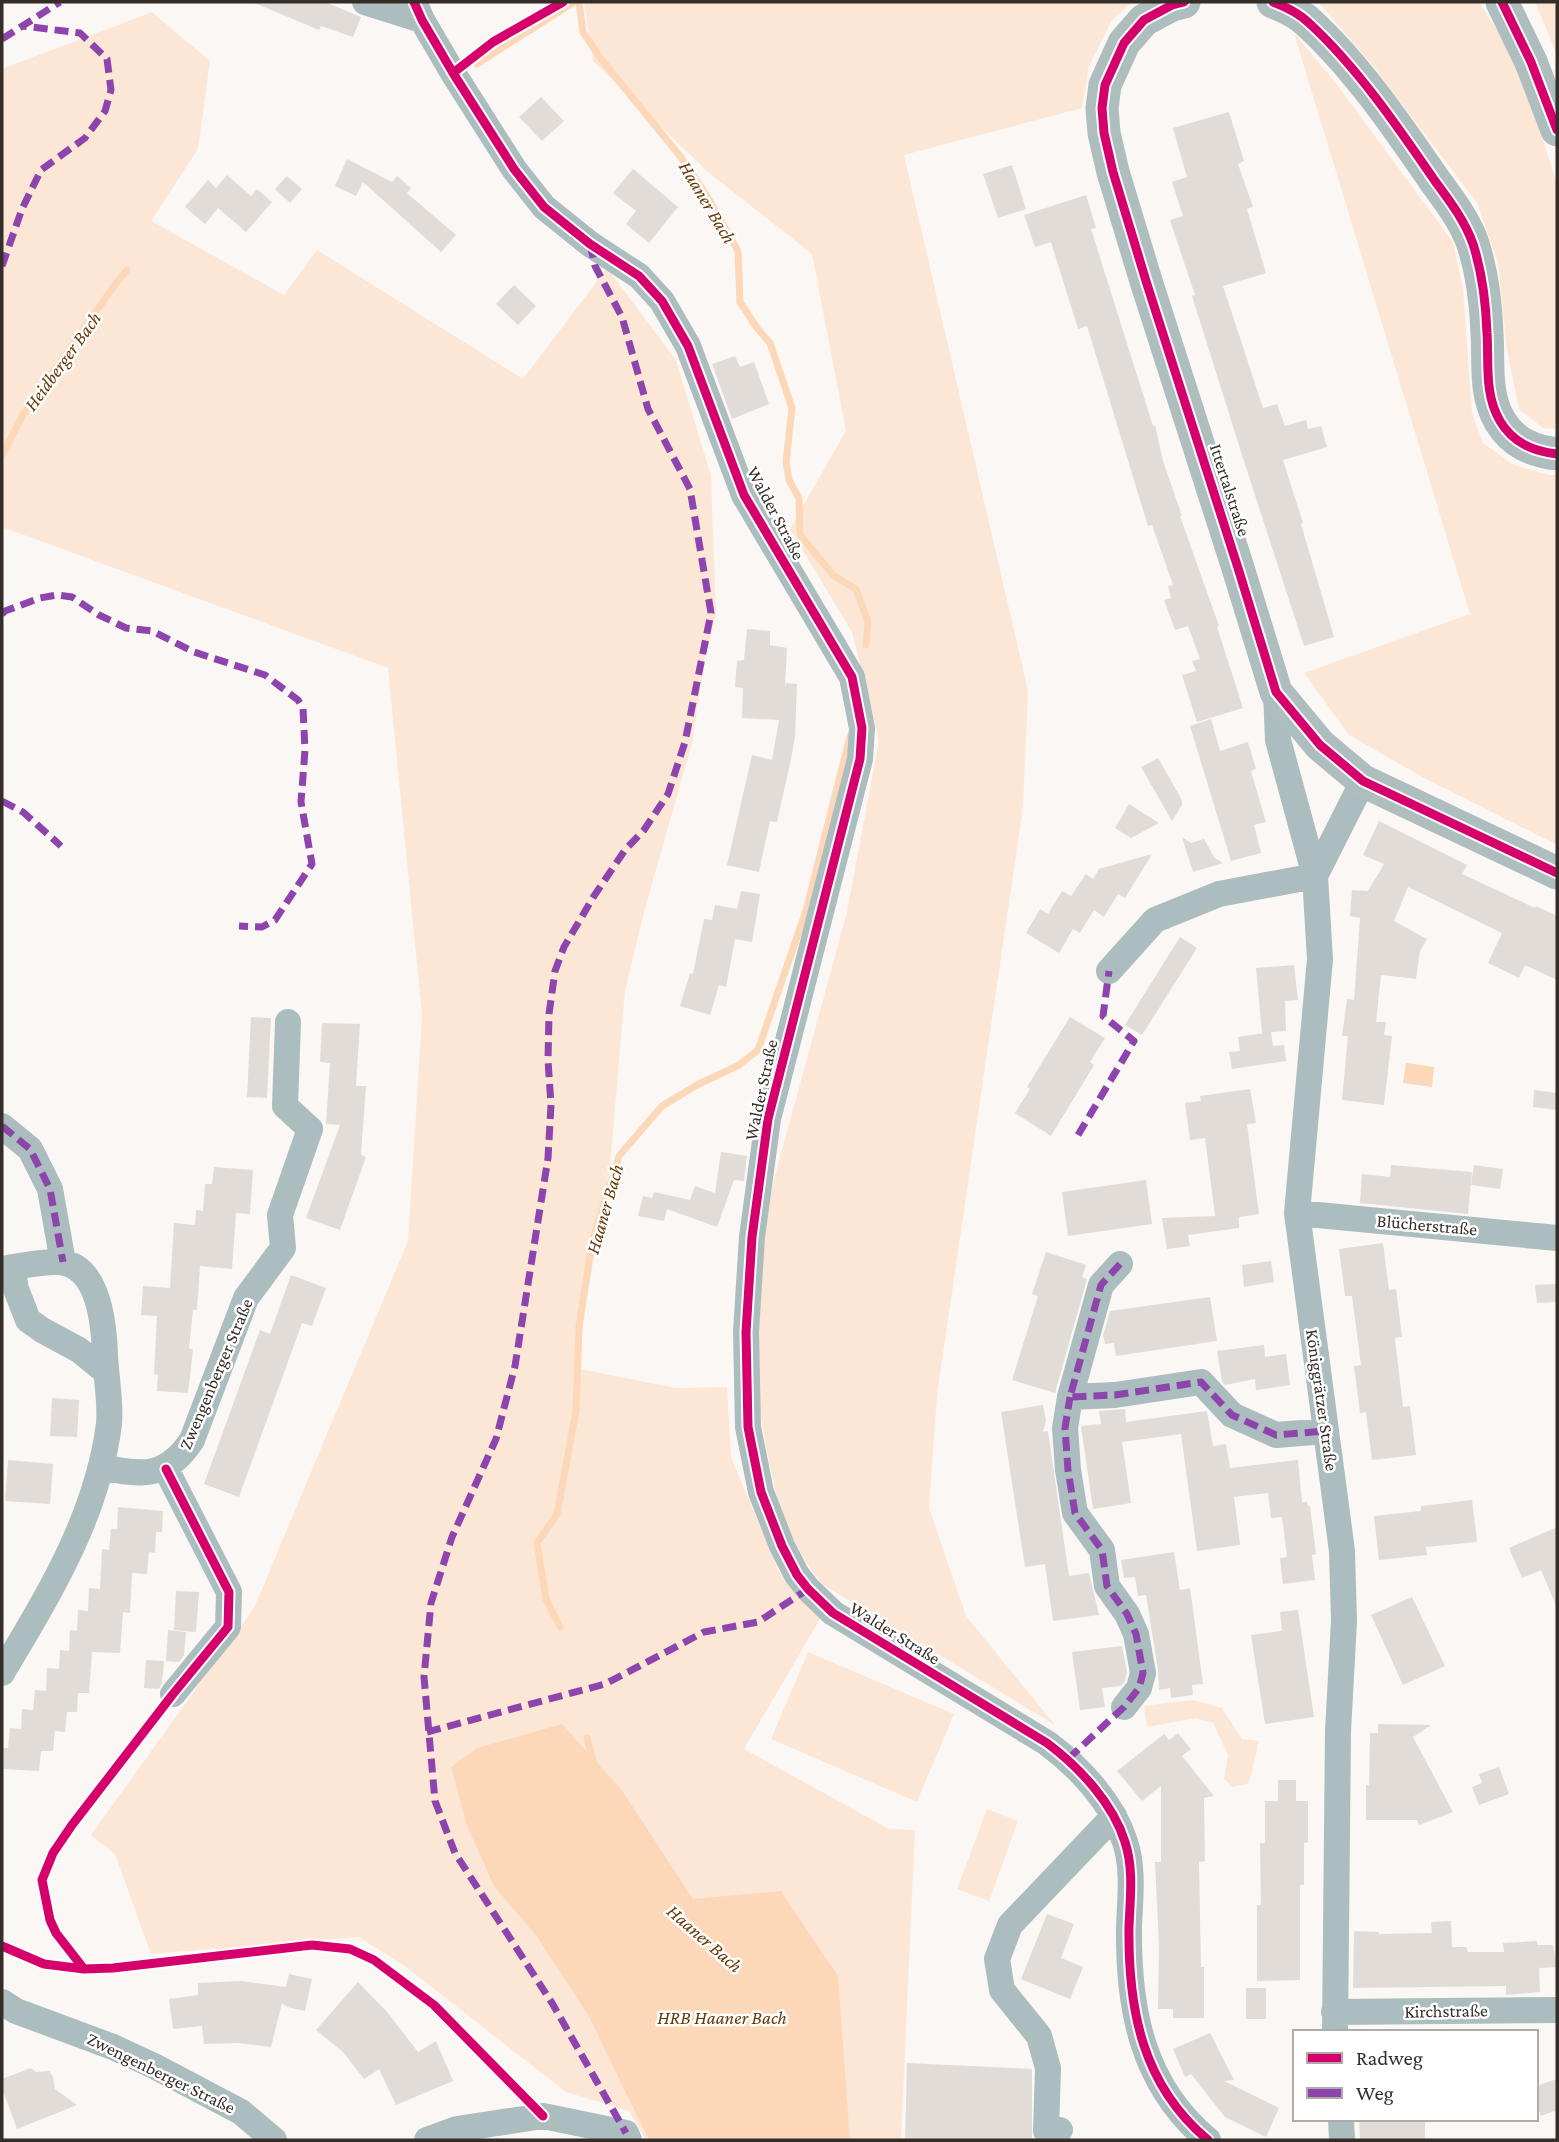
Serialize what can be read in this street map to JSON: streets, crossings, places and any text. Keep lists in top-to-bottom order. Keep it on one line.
{"streets":{"main road":["Ittertalstraße"],"street":["Walder Straße","Blücherstraße","Zwengenberger Straße","Königgrätzer Straße","Kirchstraße"]},"crossings":[["Ittertalstraße","Königgrätzer Straße"],["Blücherstraße","Königgrätzer Straße"],["Königgrätzer Straße","Kirchstraße"]],"water":["Haaner Bach","Heidberger Bach","HRB Haaner Bach"],"legend":["Radweg","Weg"]}
